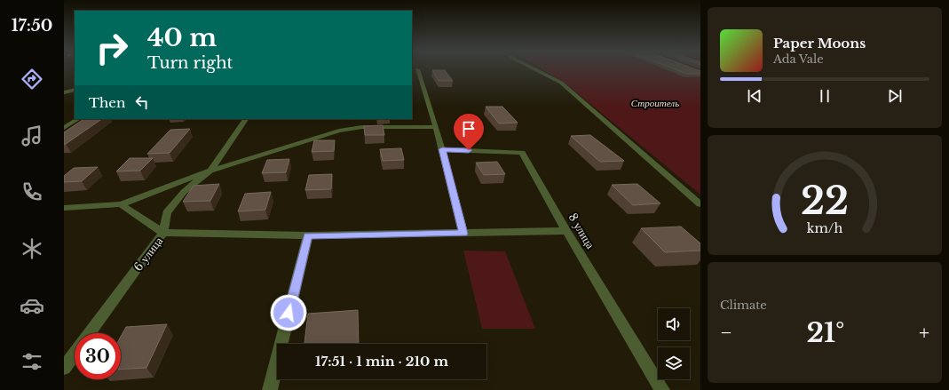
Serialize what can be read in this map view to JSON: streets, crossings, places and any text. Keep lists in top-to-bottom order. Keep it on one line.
{"streets":{"street":["8 улица","6 улица"]},"parks":["Строитель"],"page":{"tabs":"17:50","turn":["40 m","Turn right"],"song":["Paper Moons","Ada Vale"],"then":"Then","tile":"Climate","heat":["−","21°","+"],"limit":"30","trip":"17:51 · 1 min · 210 m","gauge":["22","km/h"]}}
